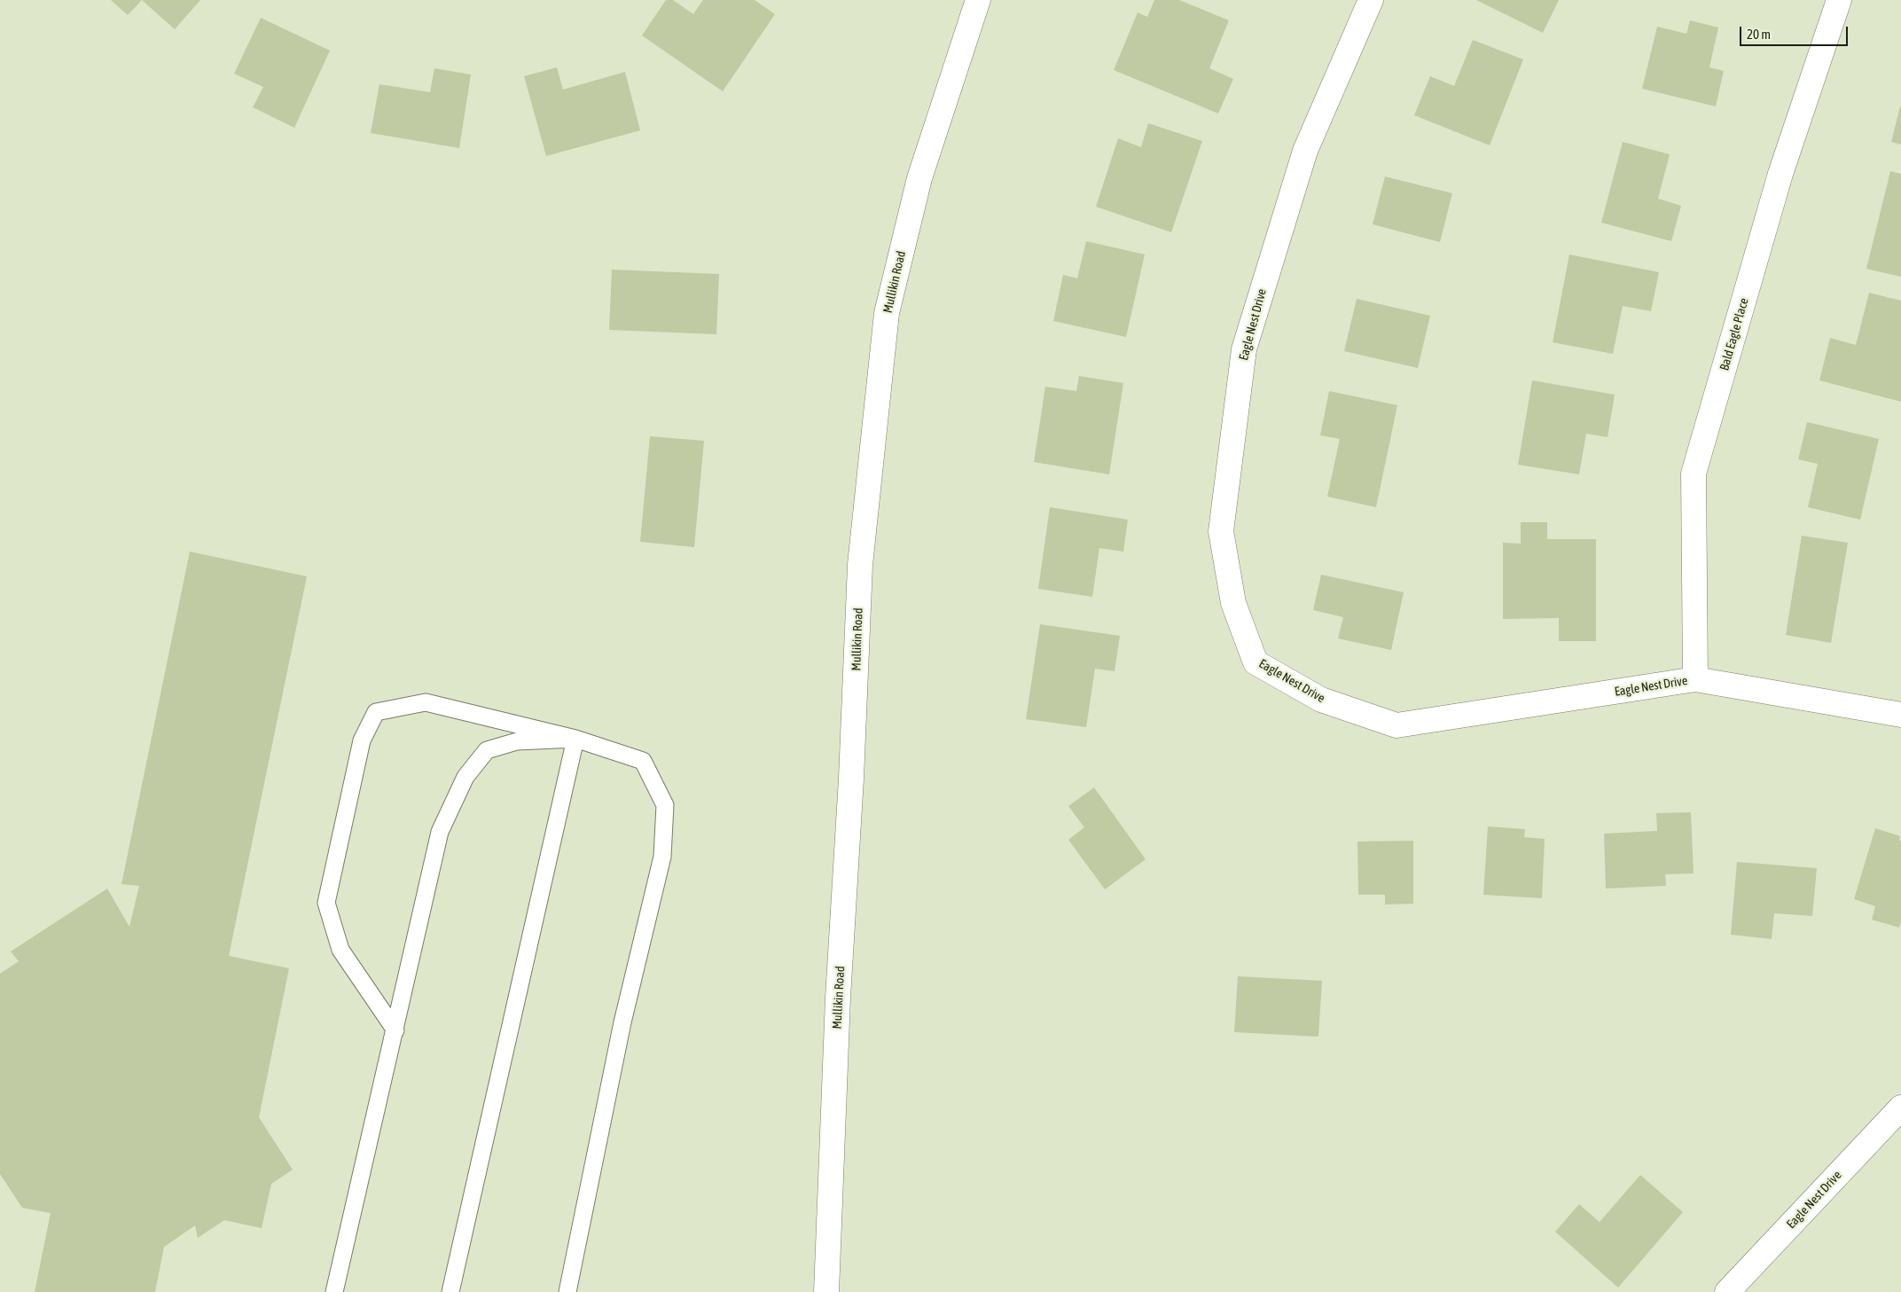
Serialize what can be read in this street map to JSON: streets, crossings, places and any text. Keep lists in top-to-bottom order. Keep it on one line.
{"streets":{"street":["Mullikin Road","Eagle Nest Drive","Bald Eagle Place"]},"crossings":[["Eagle Nest Drive","Bald Eagle Place"]],"scale_bar":"20 m"}
